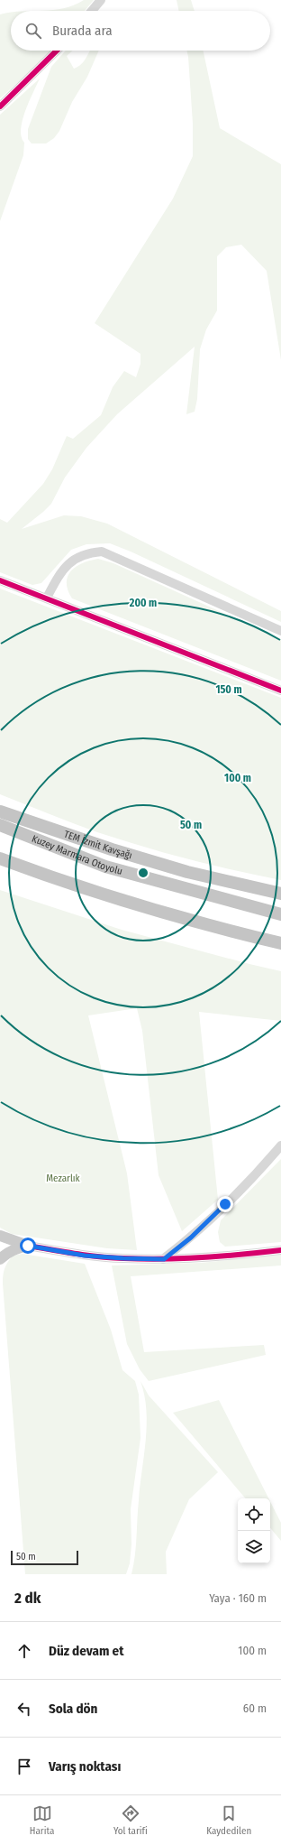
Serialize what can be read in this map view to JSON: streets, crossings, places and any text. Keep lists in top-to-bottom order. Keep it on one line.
{"streets":{"highway":["TEM İzmit Kavşağı","Kuzey Marmara Otoyolu"]},"parks":["Mezarlık"],"scale_bar":"50 m","page":{"search":"Burada ara","scale":"50 m","heading":["2 dk","Yaya · 160 m"],"list":[["Düz devam et","100 m"],["Sola dön","60 m"],"Varış noktası"],"nav":["Harita","Yol tarifi","Kaydedilen"]},"rings":["200 m","150 m","100 m","50 m"]}
